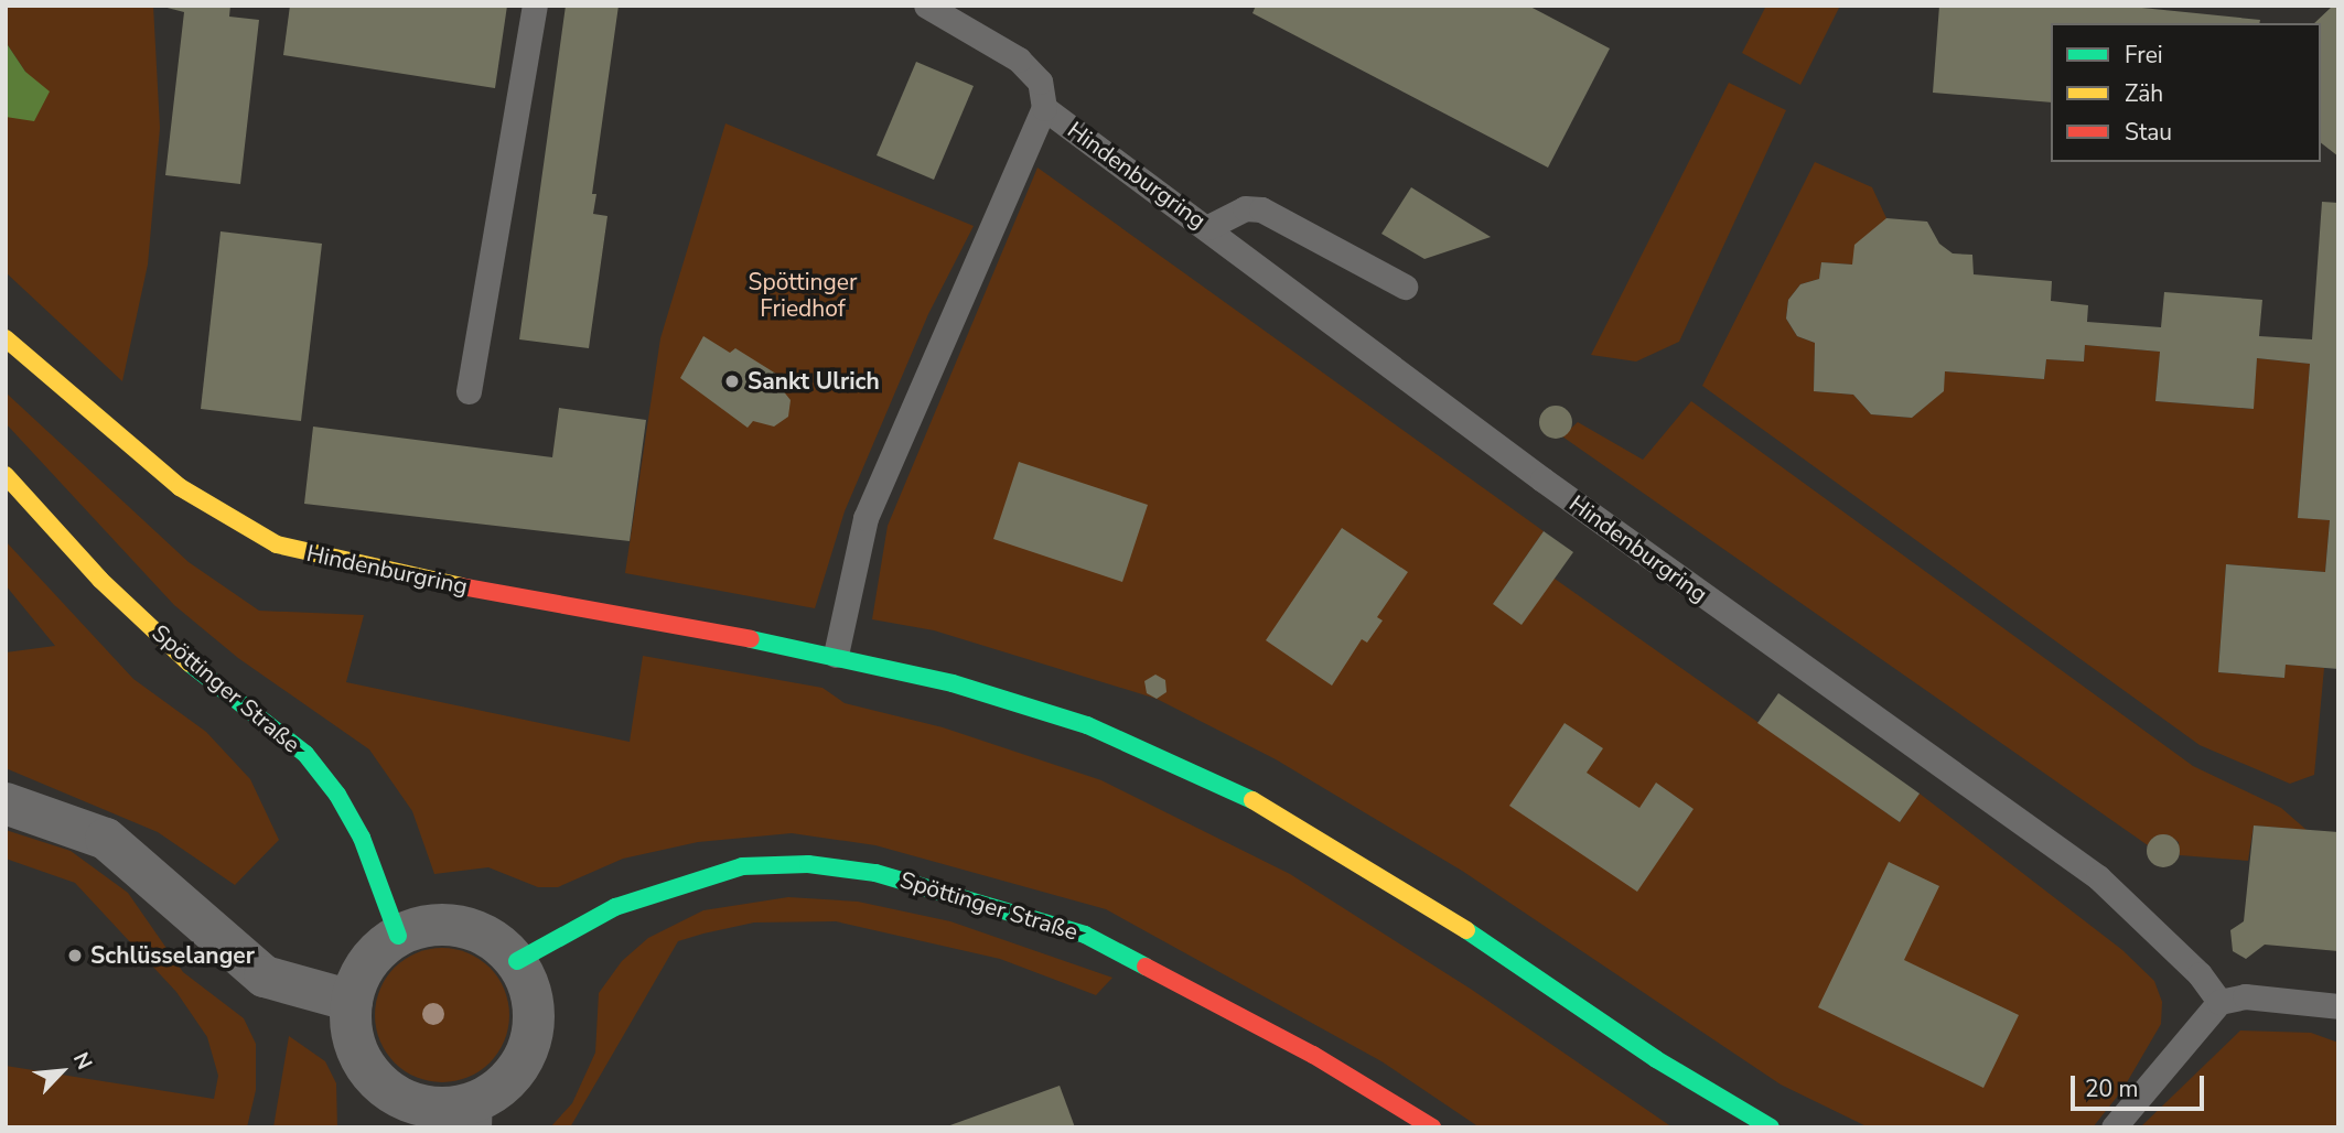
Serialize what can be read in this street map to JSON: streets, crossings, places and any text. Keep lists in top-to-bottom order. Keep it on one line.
{"streets":{"main road":["Hindenburgring","Spöttinger Straße"]},"parks":["Spöttinger Friedhof"],"places":["Sankt Ulrich","Schlüsselanger"],"legend":["Frei","Zäh","Stau"],"scale_bar":"20 m","north":"top right"}
